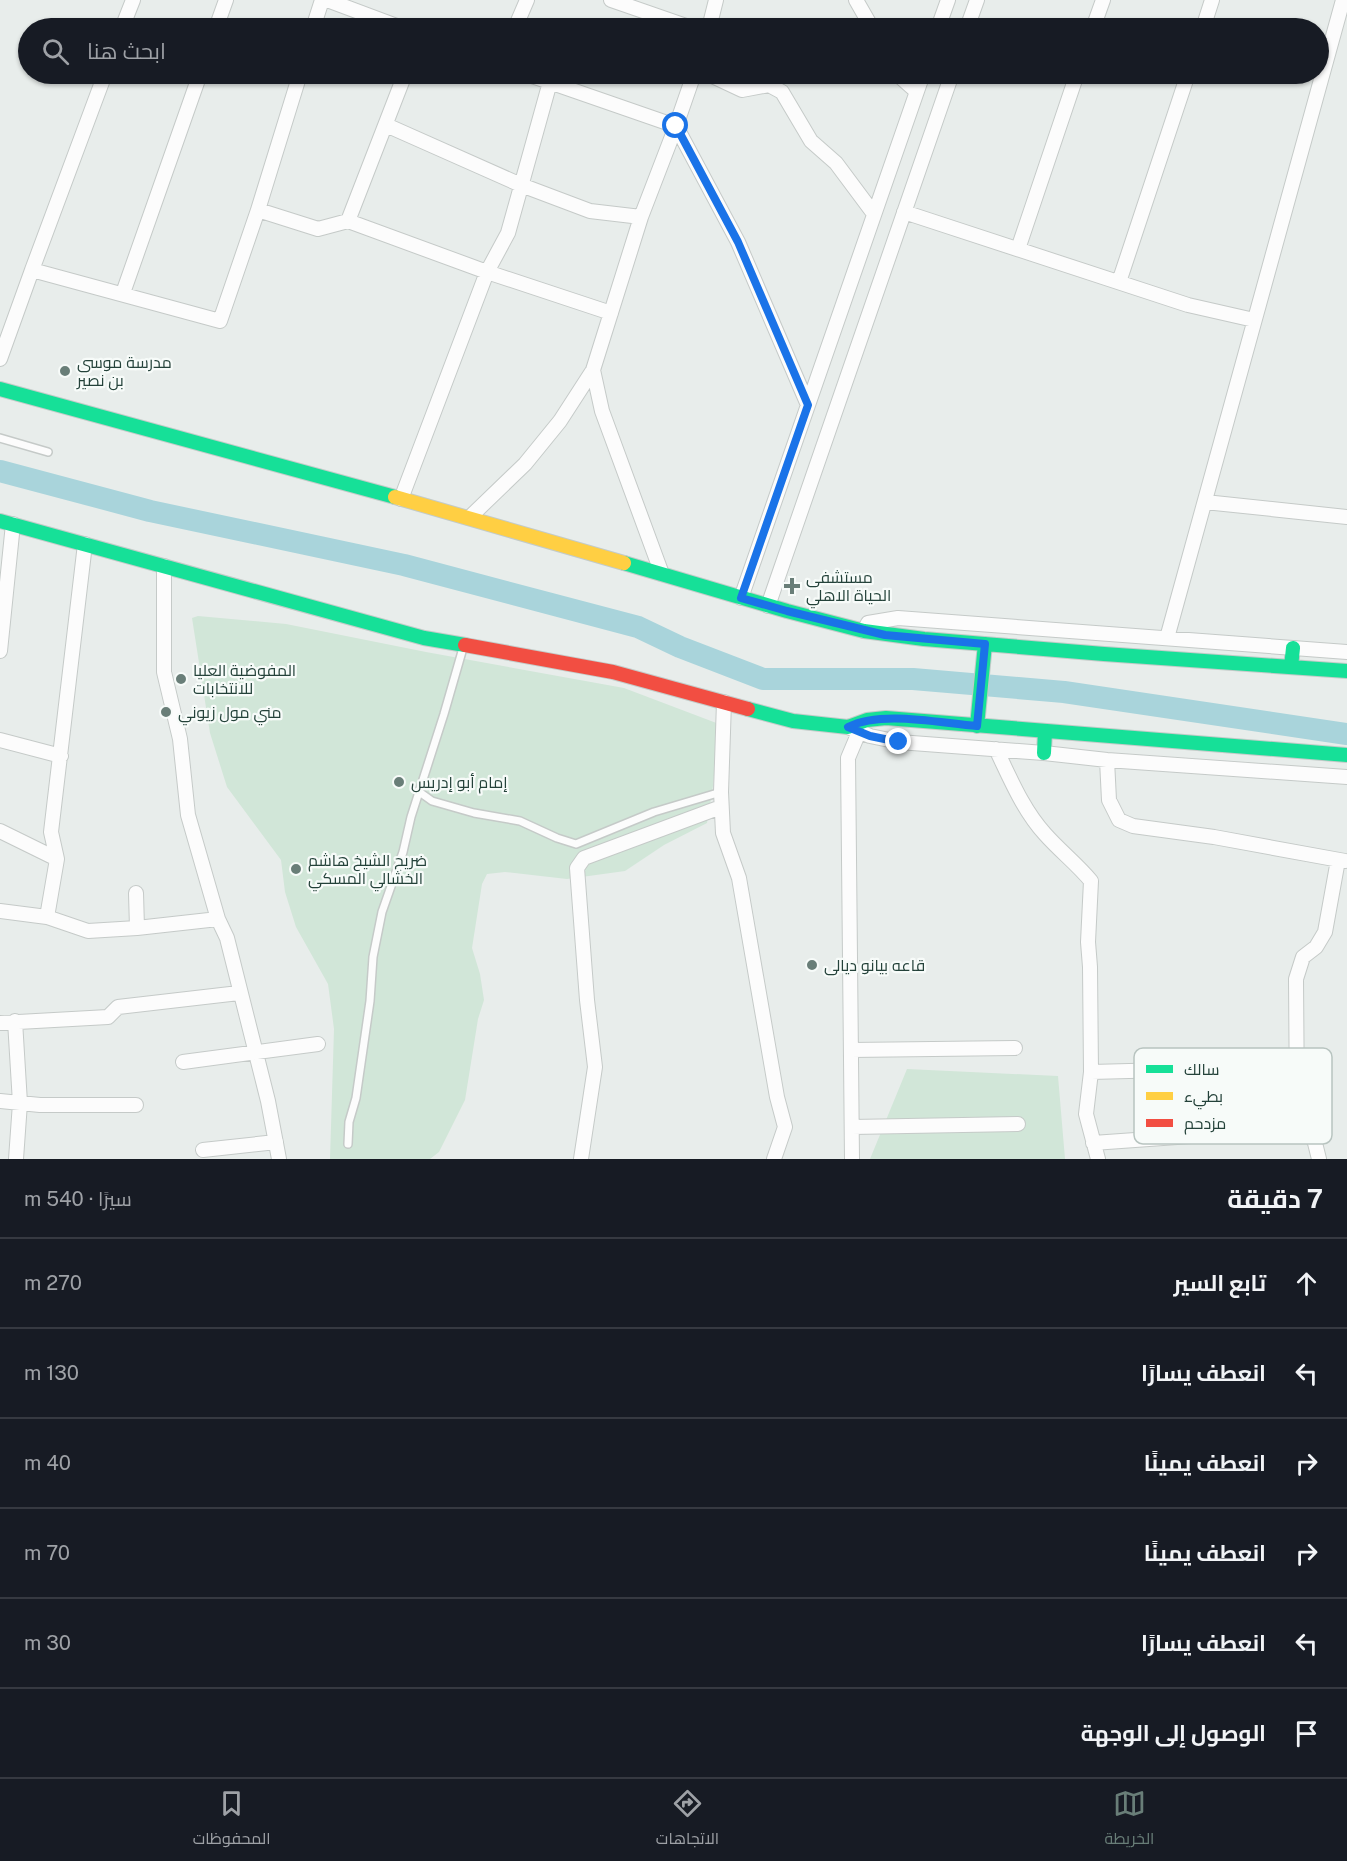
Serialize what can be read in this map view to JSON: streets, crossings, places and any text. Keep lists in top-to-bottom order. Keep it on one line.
{"places":{"other":["مدرسة موسى بن نصير","المفوضية العليا للانتخابات","مني مول زيوني","إمام أبو إدريس","ضريح الشيخ هاشم الخشالي المسكي","قاعه بيانو ديالى"],"health":["مستشفى الحياة الاهلي"]},"legend":["سالك","بطيء","مزدحم"],"page":{"search":"ابحث هنا","heading":["7 دقيقة","سيرًا · 540 m"],"list":[["تابع السير","270 m"],["انعطف يسارًا","130 m"],["انعطف يمينًا","40 m"],["انعطف يمينًا","70 m"],["انعطف يسارًا","30 m"],"الوصول إلى الوجهة"],"nav":["الخريطة","الاتجاهات","المحفوظات"]}}
